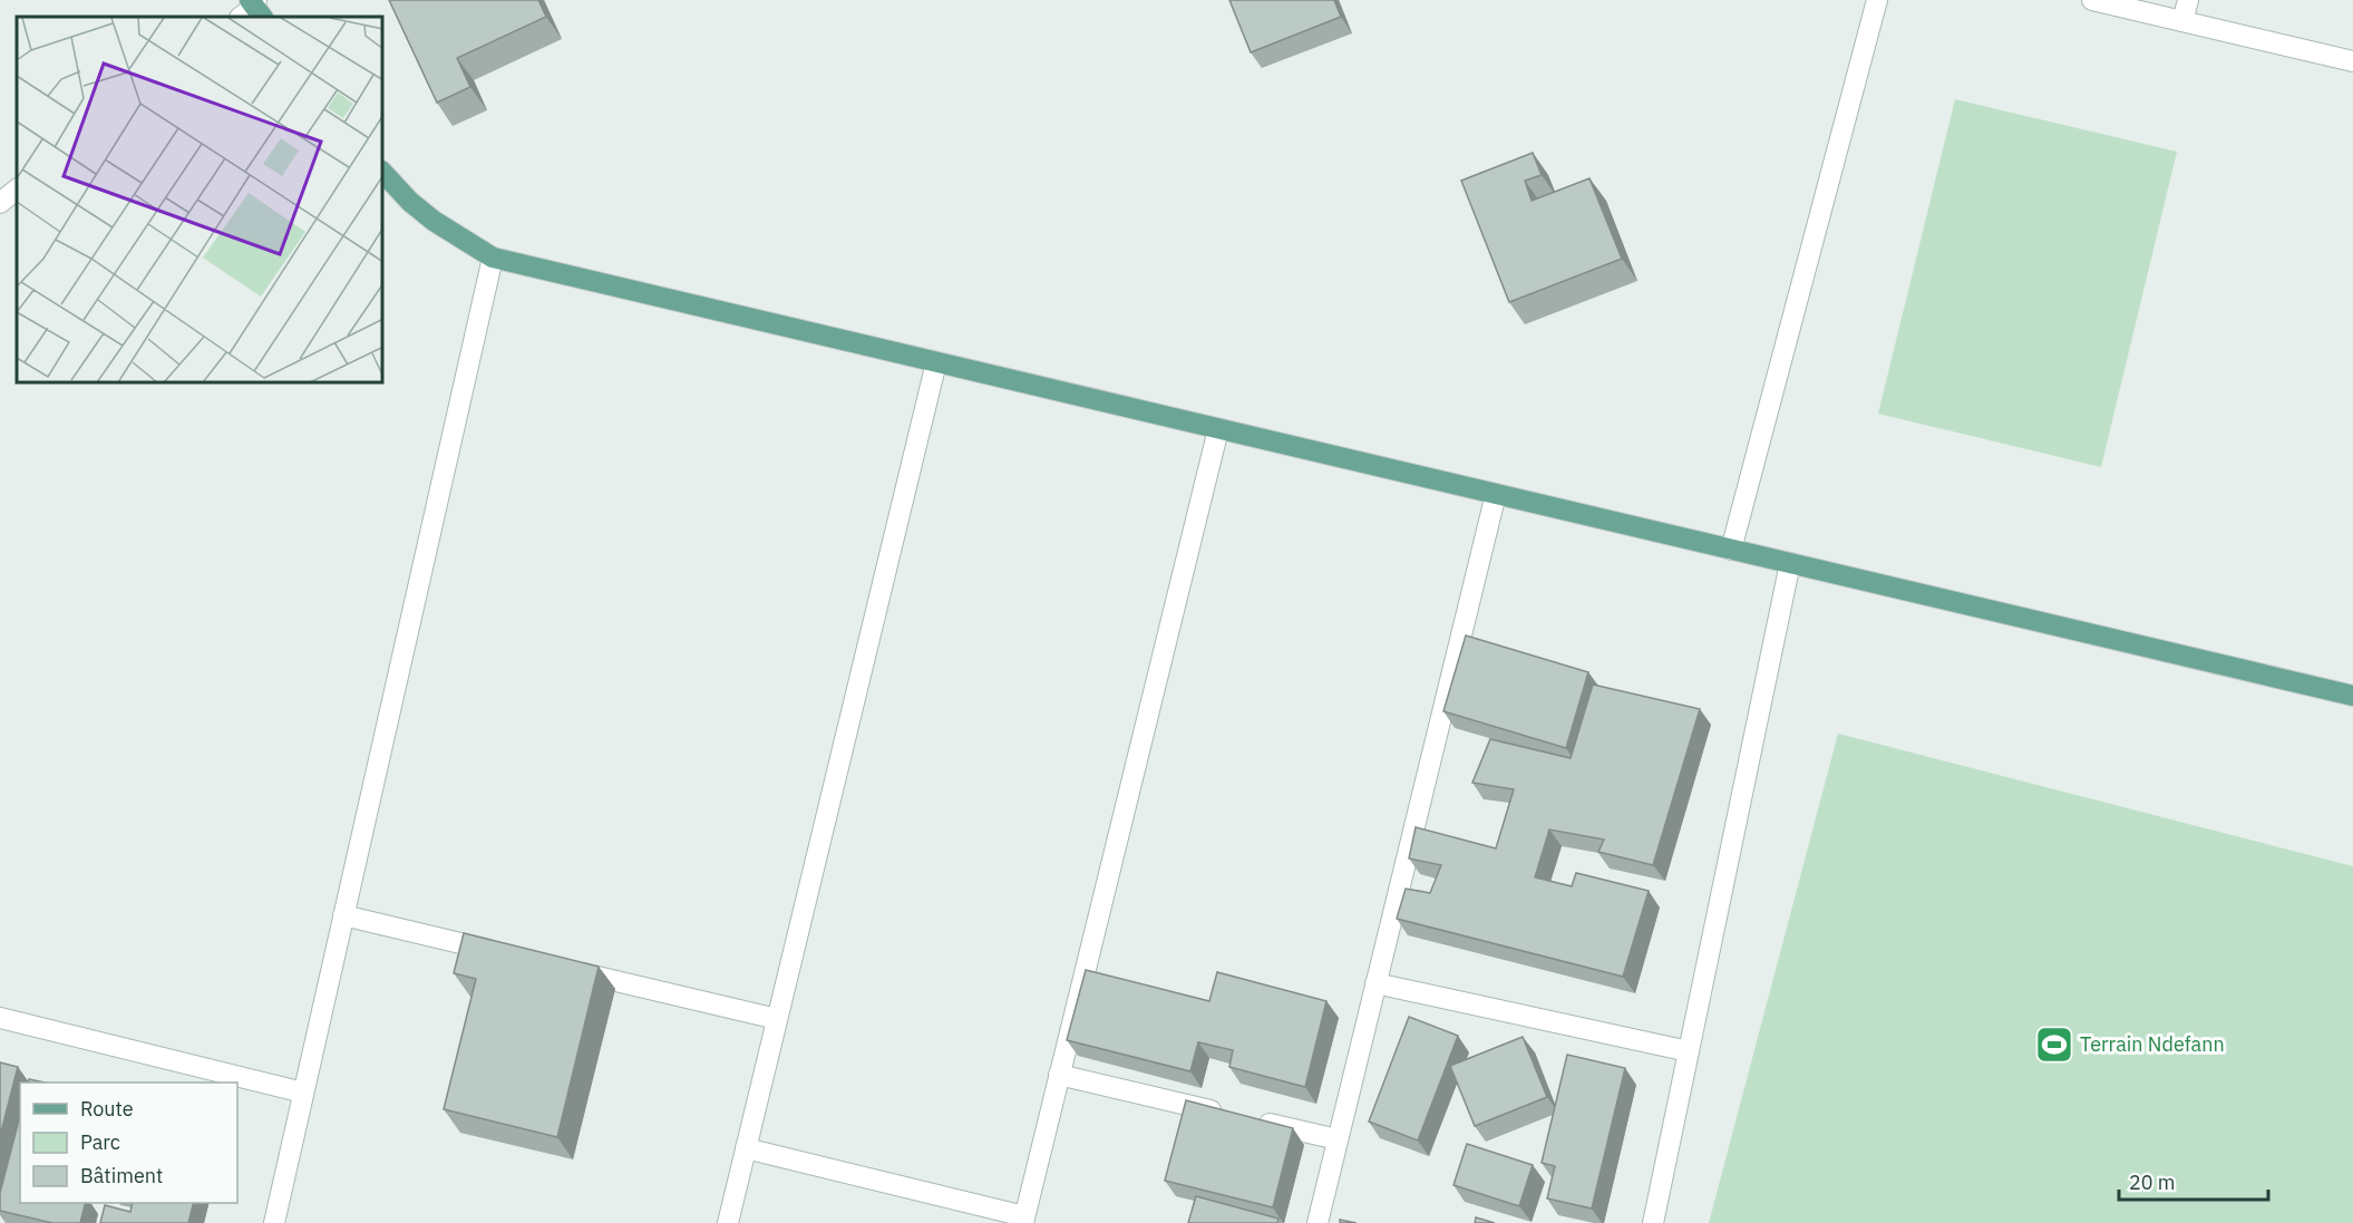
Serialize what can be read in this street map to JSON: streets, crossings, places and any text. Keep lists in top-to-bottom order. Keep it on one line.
{"places":{"sports":["Terrain Ndefann"]},"legend":["Route","Parc","Bâtiment"],"scale_bar":"20 m"}
